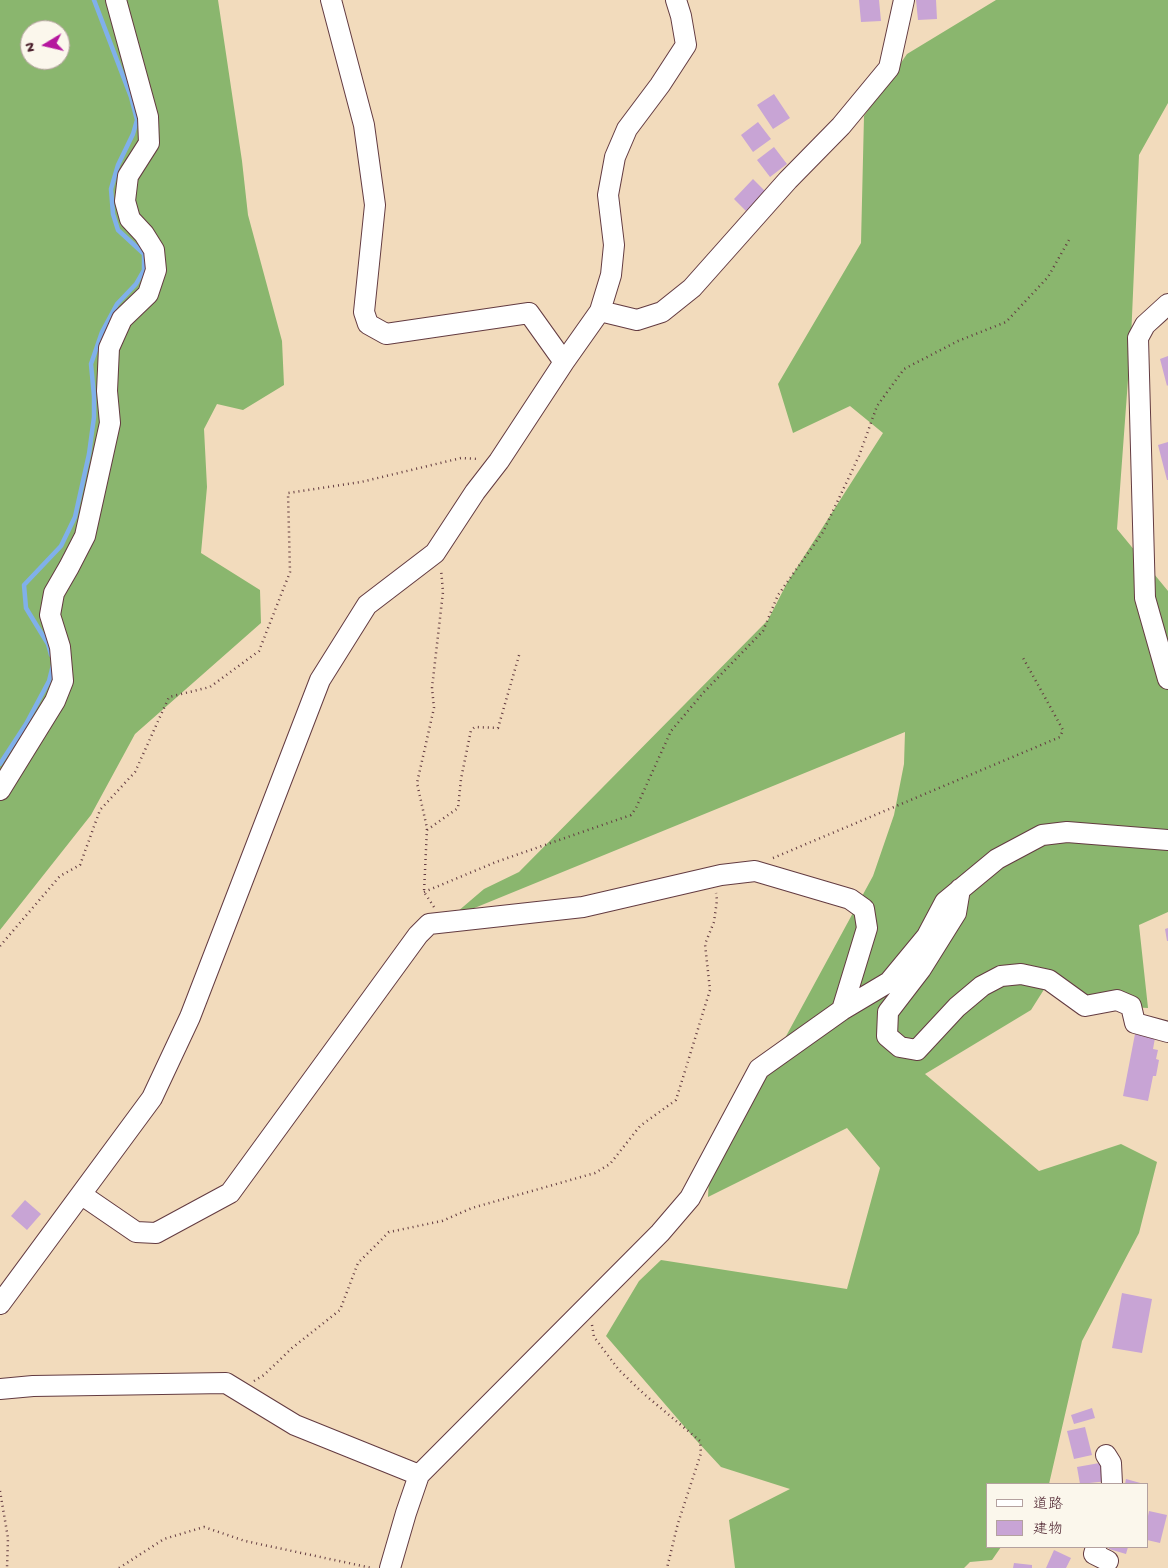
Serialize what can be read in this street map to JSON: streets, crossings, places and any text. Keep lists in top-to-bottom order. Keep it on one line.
{"legend":["道路","建物"],"north":"left"}
